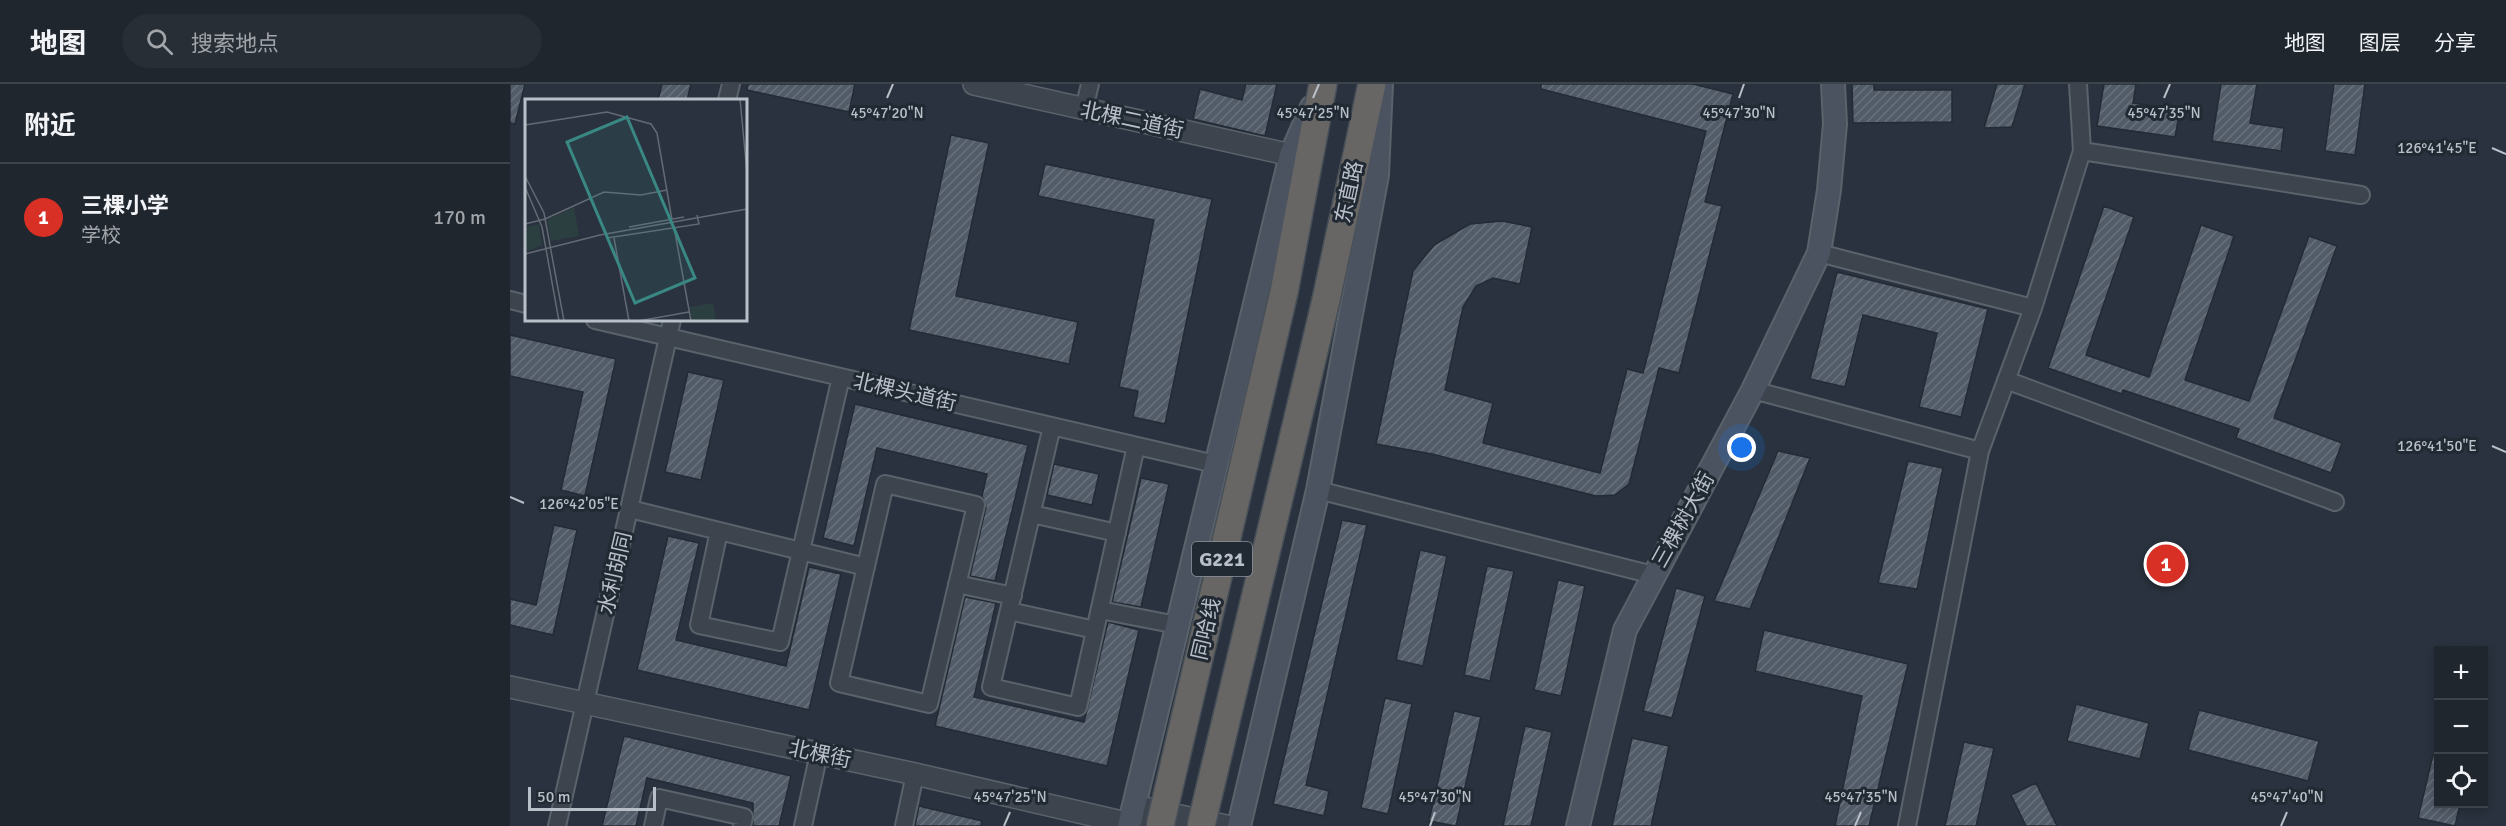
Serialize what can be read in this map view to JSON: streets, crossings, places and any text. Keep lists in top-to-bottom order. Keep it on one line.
{"streets":{"highway":["东直路","G221","同哈线"],"main road":["三棵树大街"],"street":["北棵二道街","北棵头道街","水利胡同","北棵街"]},"crossings":[["东直路","同哈线"],["北棵头道街","水利胡同"],["水利胡同","北棵街"]],"scale_bar":"50 m","page":{"header":"地图","search":"搜索地点","nav":["地图","图层","分享"],"heading":"附近","list":[{"mark":"1","name":"三棵小学","note":"学校","value":"170 m"}],"pins":"1","map_buttons":["+","−"],"scale":"50 m"},"coordinates":["45°47'20\"N","45°47'25\"N","45°47'30\"N","45°47'35\"N","126°41'45\"E","126°41'50\"E","126°42'05\"E","45°47'40\"N"]}
